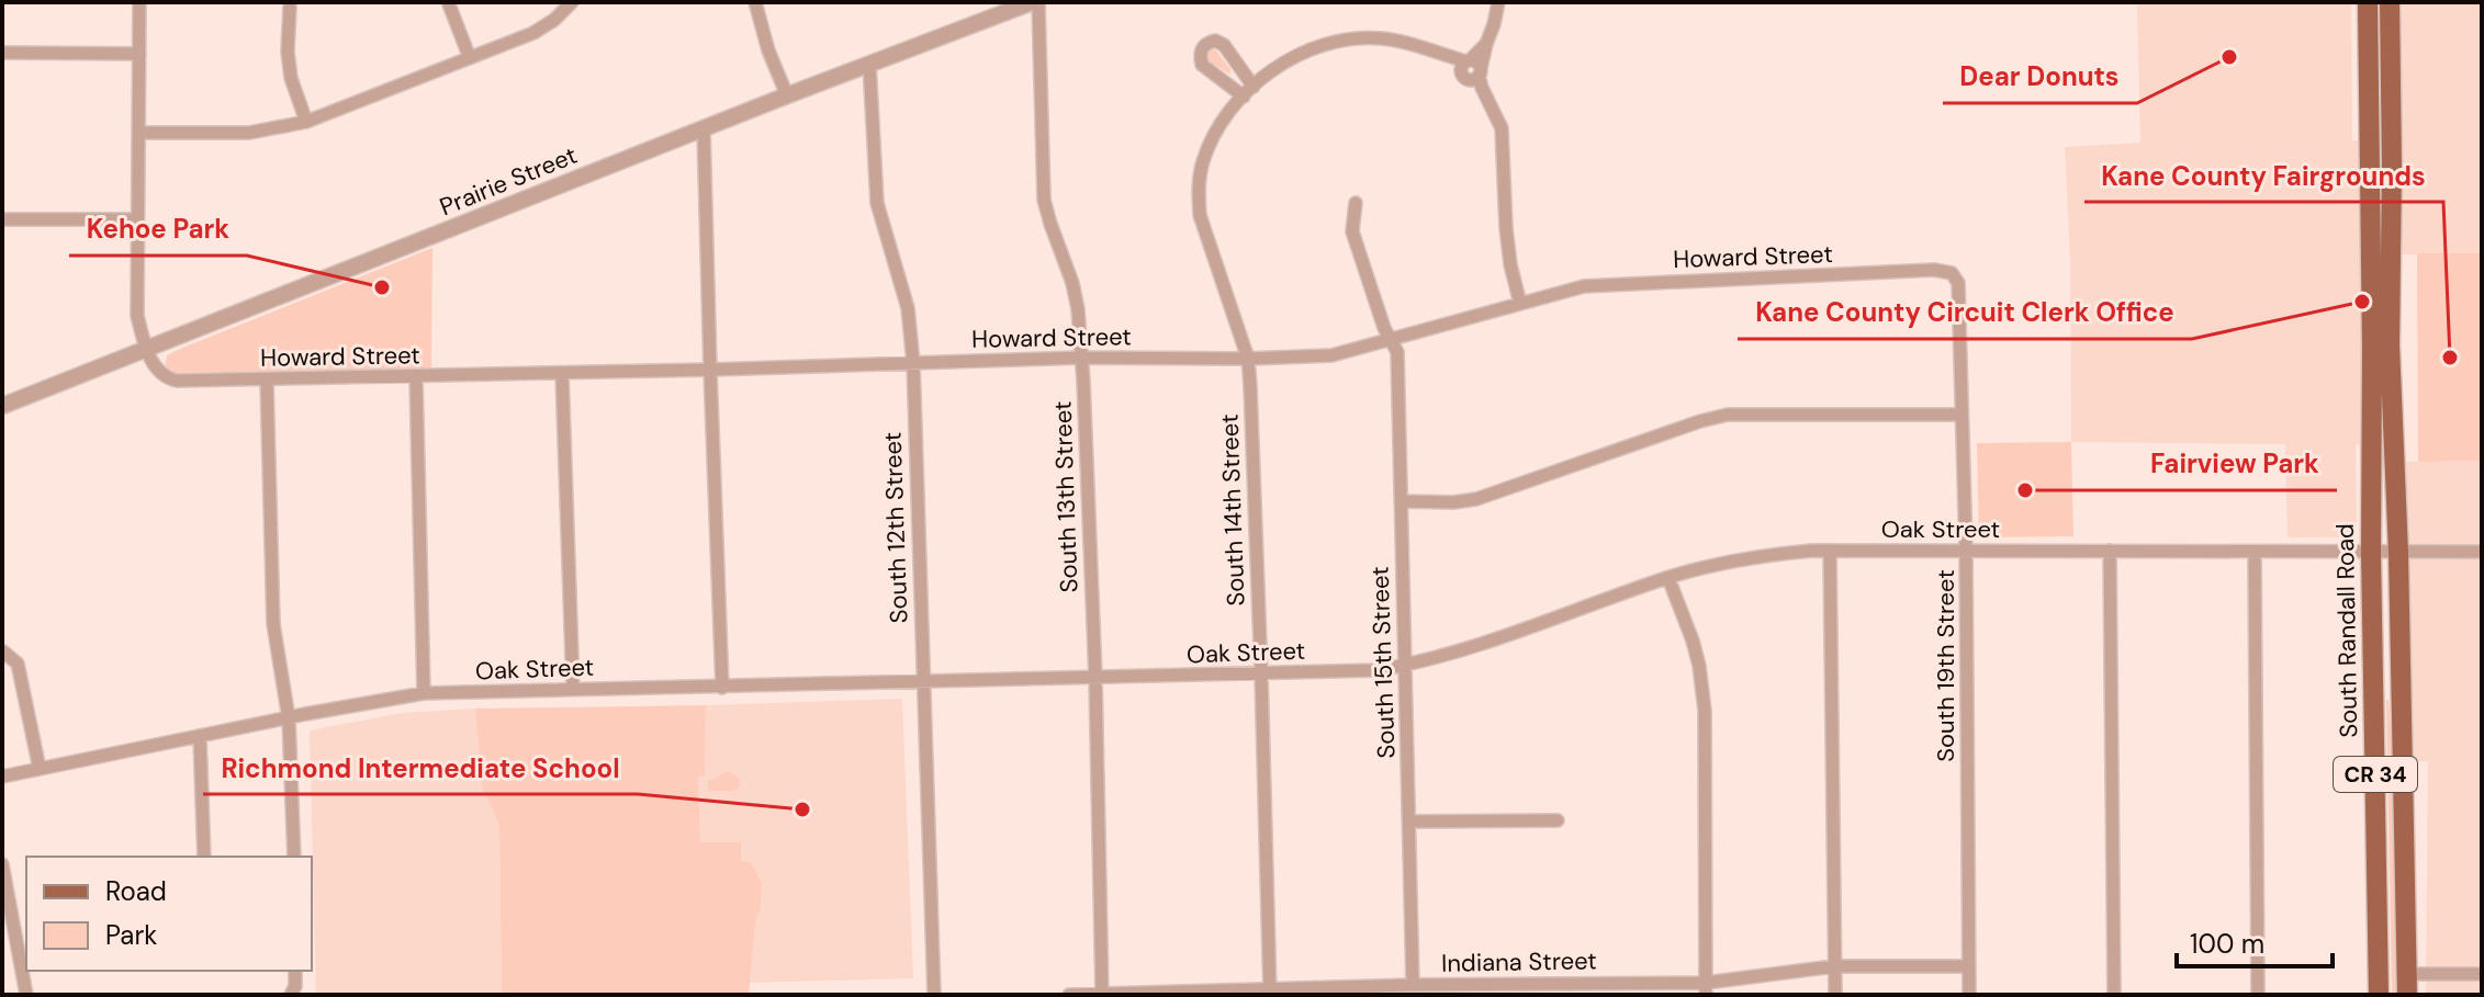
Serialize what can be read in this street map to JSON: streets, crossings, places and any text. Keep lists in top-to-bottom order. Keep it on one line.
{"streets":{"main road":["South Randall Road","CR 34"],"street":["Prairie Street","Howard Street","South 13th Street","South 14th Street","South 12th Street","Oak Street","South 15th Street","South 19th Street","Indiana Street"]},"crossings":[["Prairie Street","Howard Street"],["Prairie Street","South 13th Street"],["Prairie Street","South 12th Street"],["Howard Street","South 13th Street"],["Howard Street","South 14th Street"],["Howard Street","South 12th Street"],["Howard Street","South 15th Street"],["Howard Street","South 19th Street"],["South 13th Street","Oak Street"],["South 13th Street","Indiana Street"],["South 14th Street","Oak Street"],["South 14th Street","Indiana Street"],["South 12th Street","Oak Street"],["Oak Street","South Randall Road"],["Oak Street","South 15th Street"],["Oak Street","South 19th Street"],["Oak Street","CR 34"],["South 15th Street","Indiana Street"],["South 19th Street","Indiana Street"]],"places":["Dear Donuts","Kehoe Park","Kane County Circuit Clerk Office","Kane County Fairgrounds","Fairview Park","Richmond Intermediate School"],"legend":["Road","Park"],"scale_bar":"100 m"}
